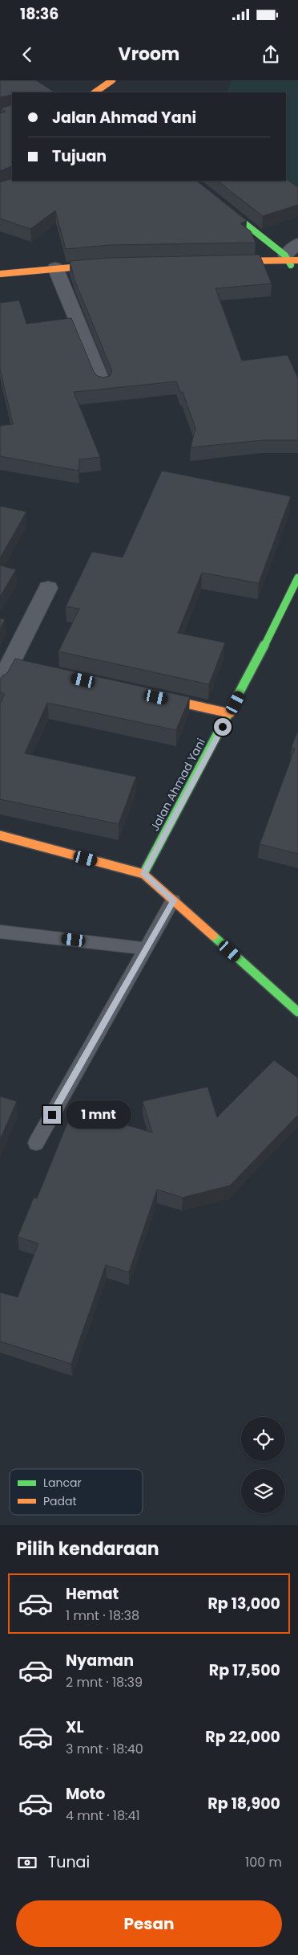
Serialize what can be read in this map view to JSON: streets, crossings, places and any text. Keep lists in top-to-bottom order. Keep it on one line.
{"streets":{"street":["Jalan Ahmad Yani"]},"legend":["Lancar","Padat"],"page":{"status":"18:36","header":"Vroom","banner":["Jalan Ahmad Yani","Tujuan"],"bubble":"1 mnt","heading":"Pilih kendaraan","list":[{"name":"Hemat","note":"1 mnt · 18:38","value":"Rp 13,000"},{"name":"Nyaman","note":"2 mnt · 18:39","value":"Rp 17,500"},{"name":"XL","note":"3 mnt · 18:40","value":"Rp 22,000"},{"name":"Moto","note":"4 mnt · 18:41","value":"Rp 18,900"}],"pay":["Tunai","100 m"],"buttons":"Pesan"}}
